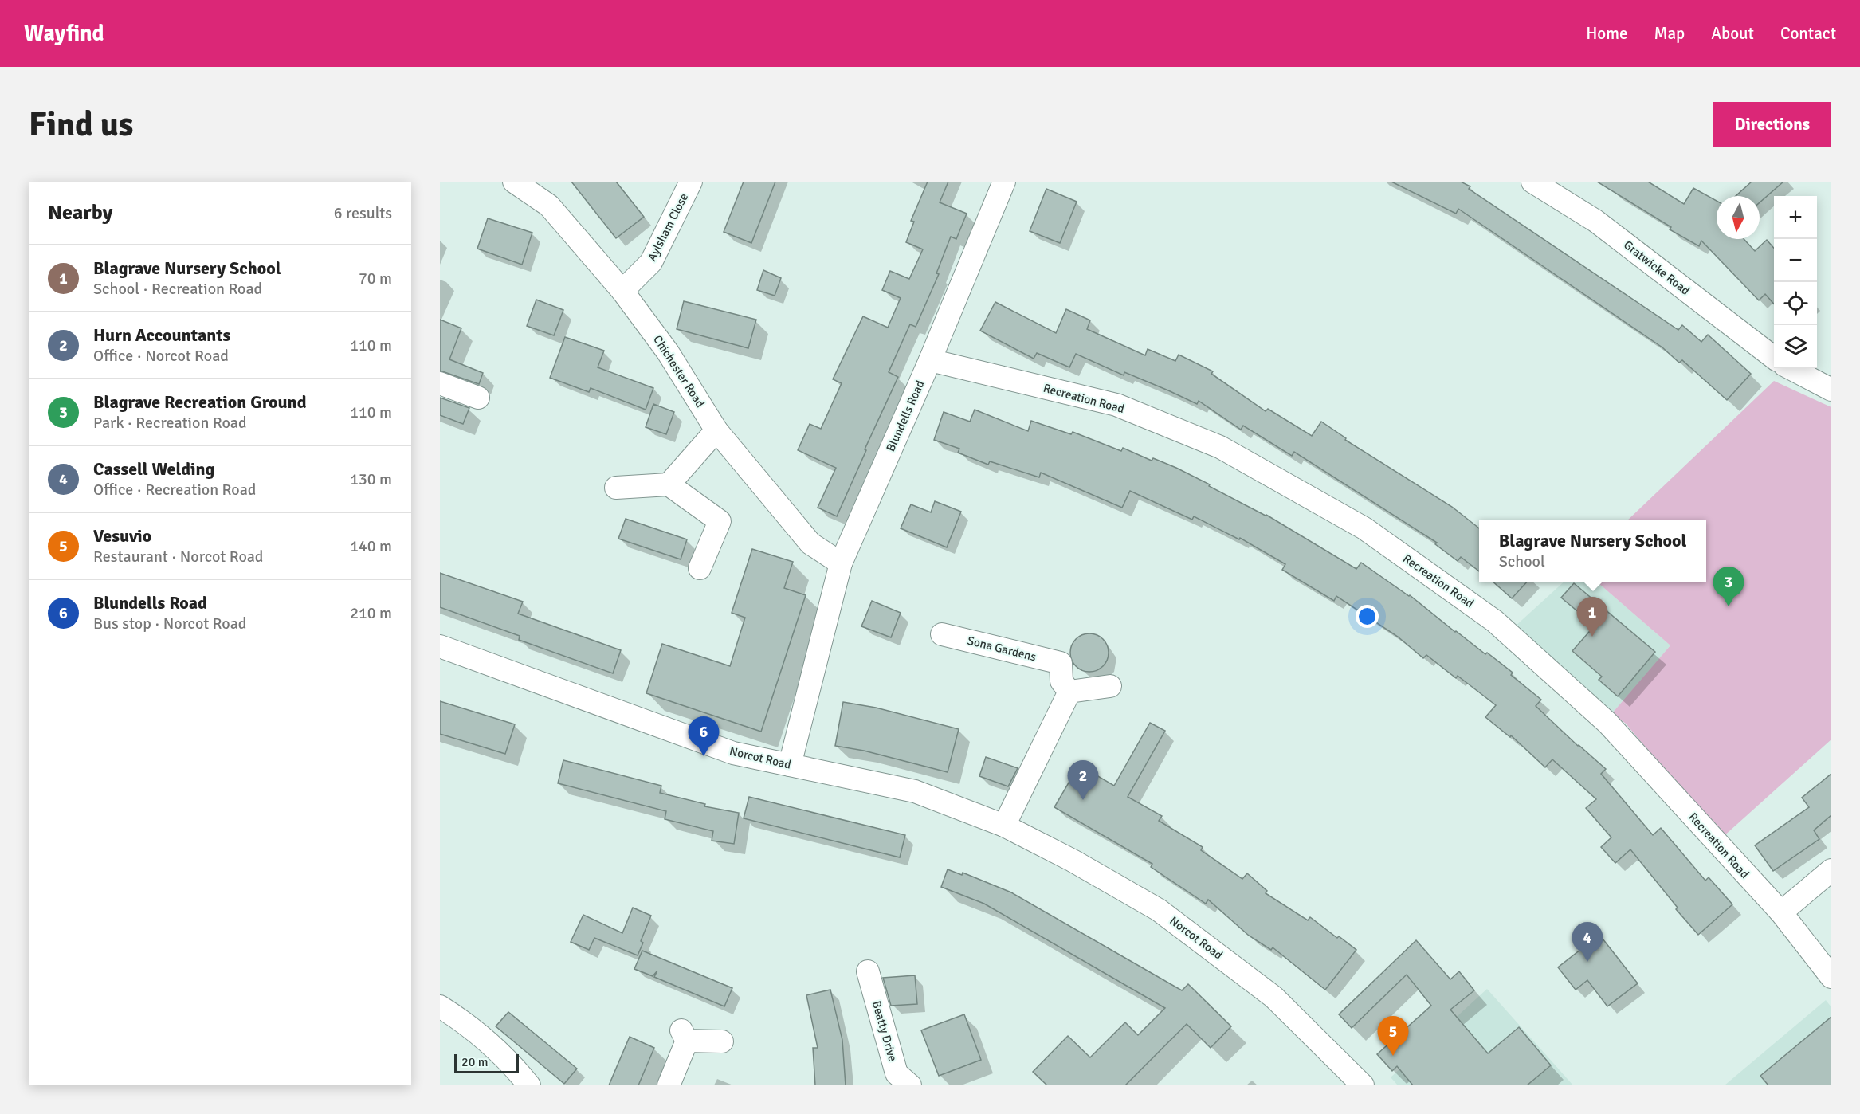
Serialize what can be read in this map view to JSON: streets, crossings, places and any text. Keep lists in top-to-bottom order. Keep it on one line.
{"streets":{"street":["Aylsham Close","Gratwicke Road","Chichester Road","Recreation Road","Blundells Road","Sona Gardens","Norcot Road","Beatty Drive"]},"crossings":[["Aylsham Close","Chichester Road"],["Chichester Road","Blundells Road"],["Recreation Road","Blundells Road"],["Blundells Road","Norcot Road"]],"scale_bar":"20 m","north":"bottom","page":{"header":"Wayfind","nav":["Home","Map","About","Contact"],"buttons":"Directions","title":"Find us","heading":["Nearby","6 results"],"map_buttons":["+","−"],"list":[{"mark":"1","name":"Blagrave Nursery School","note":"School · Recreation Road","value":"70 m"},{"mark":"2","name":"Hurn Accountants","note":"Office · Norcot Road","value":"110 m"},{"mark":"3","name":"Blagrave Recreation Ground","note":"Park · Recreation Road","value":"110 m"},{"mark":"4","name":"Cassell Welding","note":"Office · Recreation Road","value":"130 m"},{"mark":"5","name":"Vesuvio","note":"Restaurant · Norcot Road","value":"140 m"},{"mark":"6","name":"Blundells Road","note":"Bus stop · Norcot Road","value":"210 m"}],"popup":["Blagrave Nursery School","School"],"pins":["3","1","6","2","4","5"],"scale":"20 m"}}
